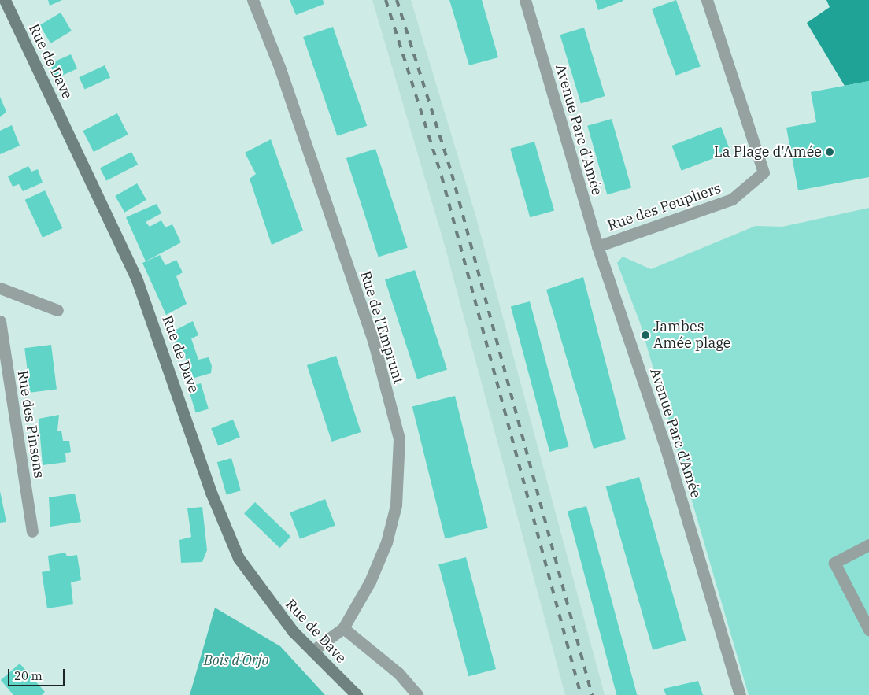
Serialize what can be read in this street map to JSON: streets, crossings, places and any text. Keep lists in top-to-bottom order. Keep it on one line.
{"streets":{"main road":["Rue de Dave"],"street":["Avenue Parc d'Amée","Rue des Peupliers","Rue de l'Emprunt","Rue des Pinsons"]},"crossings":[["Rue de Dave","Rue de l'Emprunt"],["Avenue Parc d'Amée","Rue des Peupliers"]],"parks":["Bois d'Orjo"],"places":["La Plage d'Amée","Jambes Amée plage"],"scale_bar":"20 m"}
